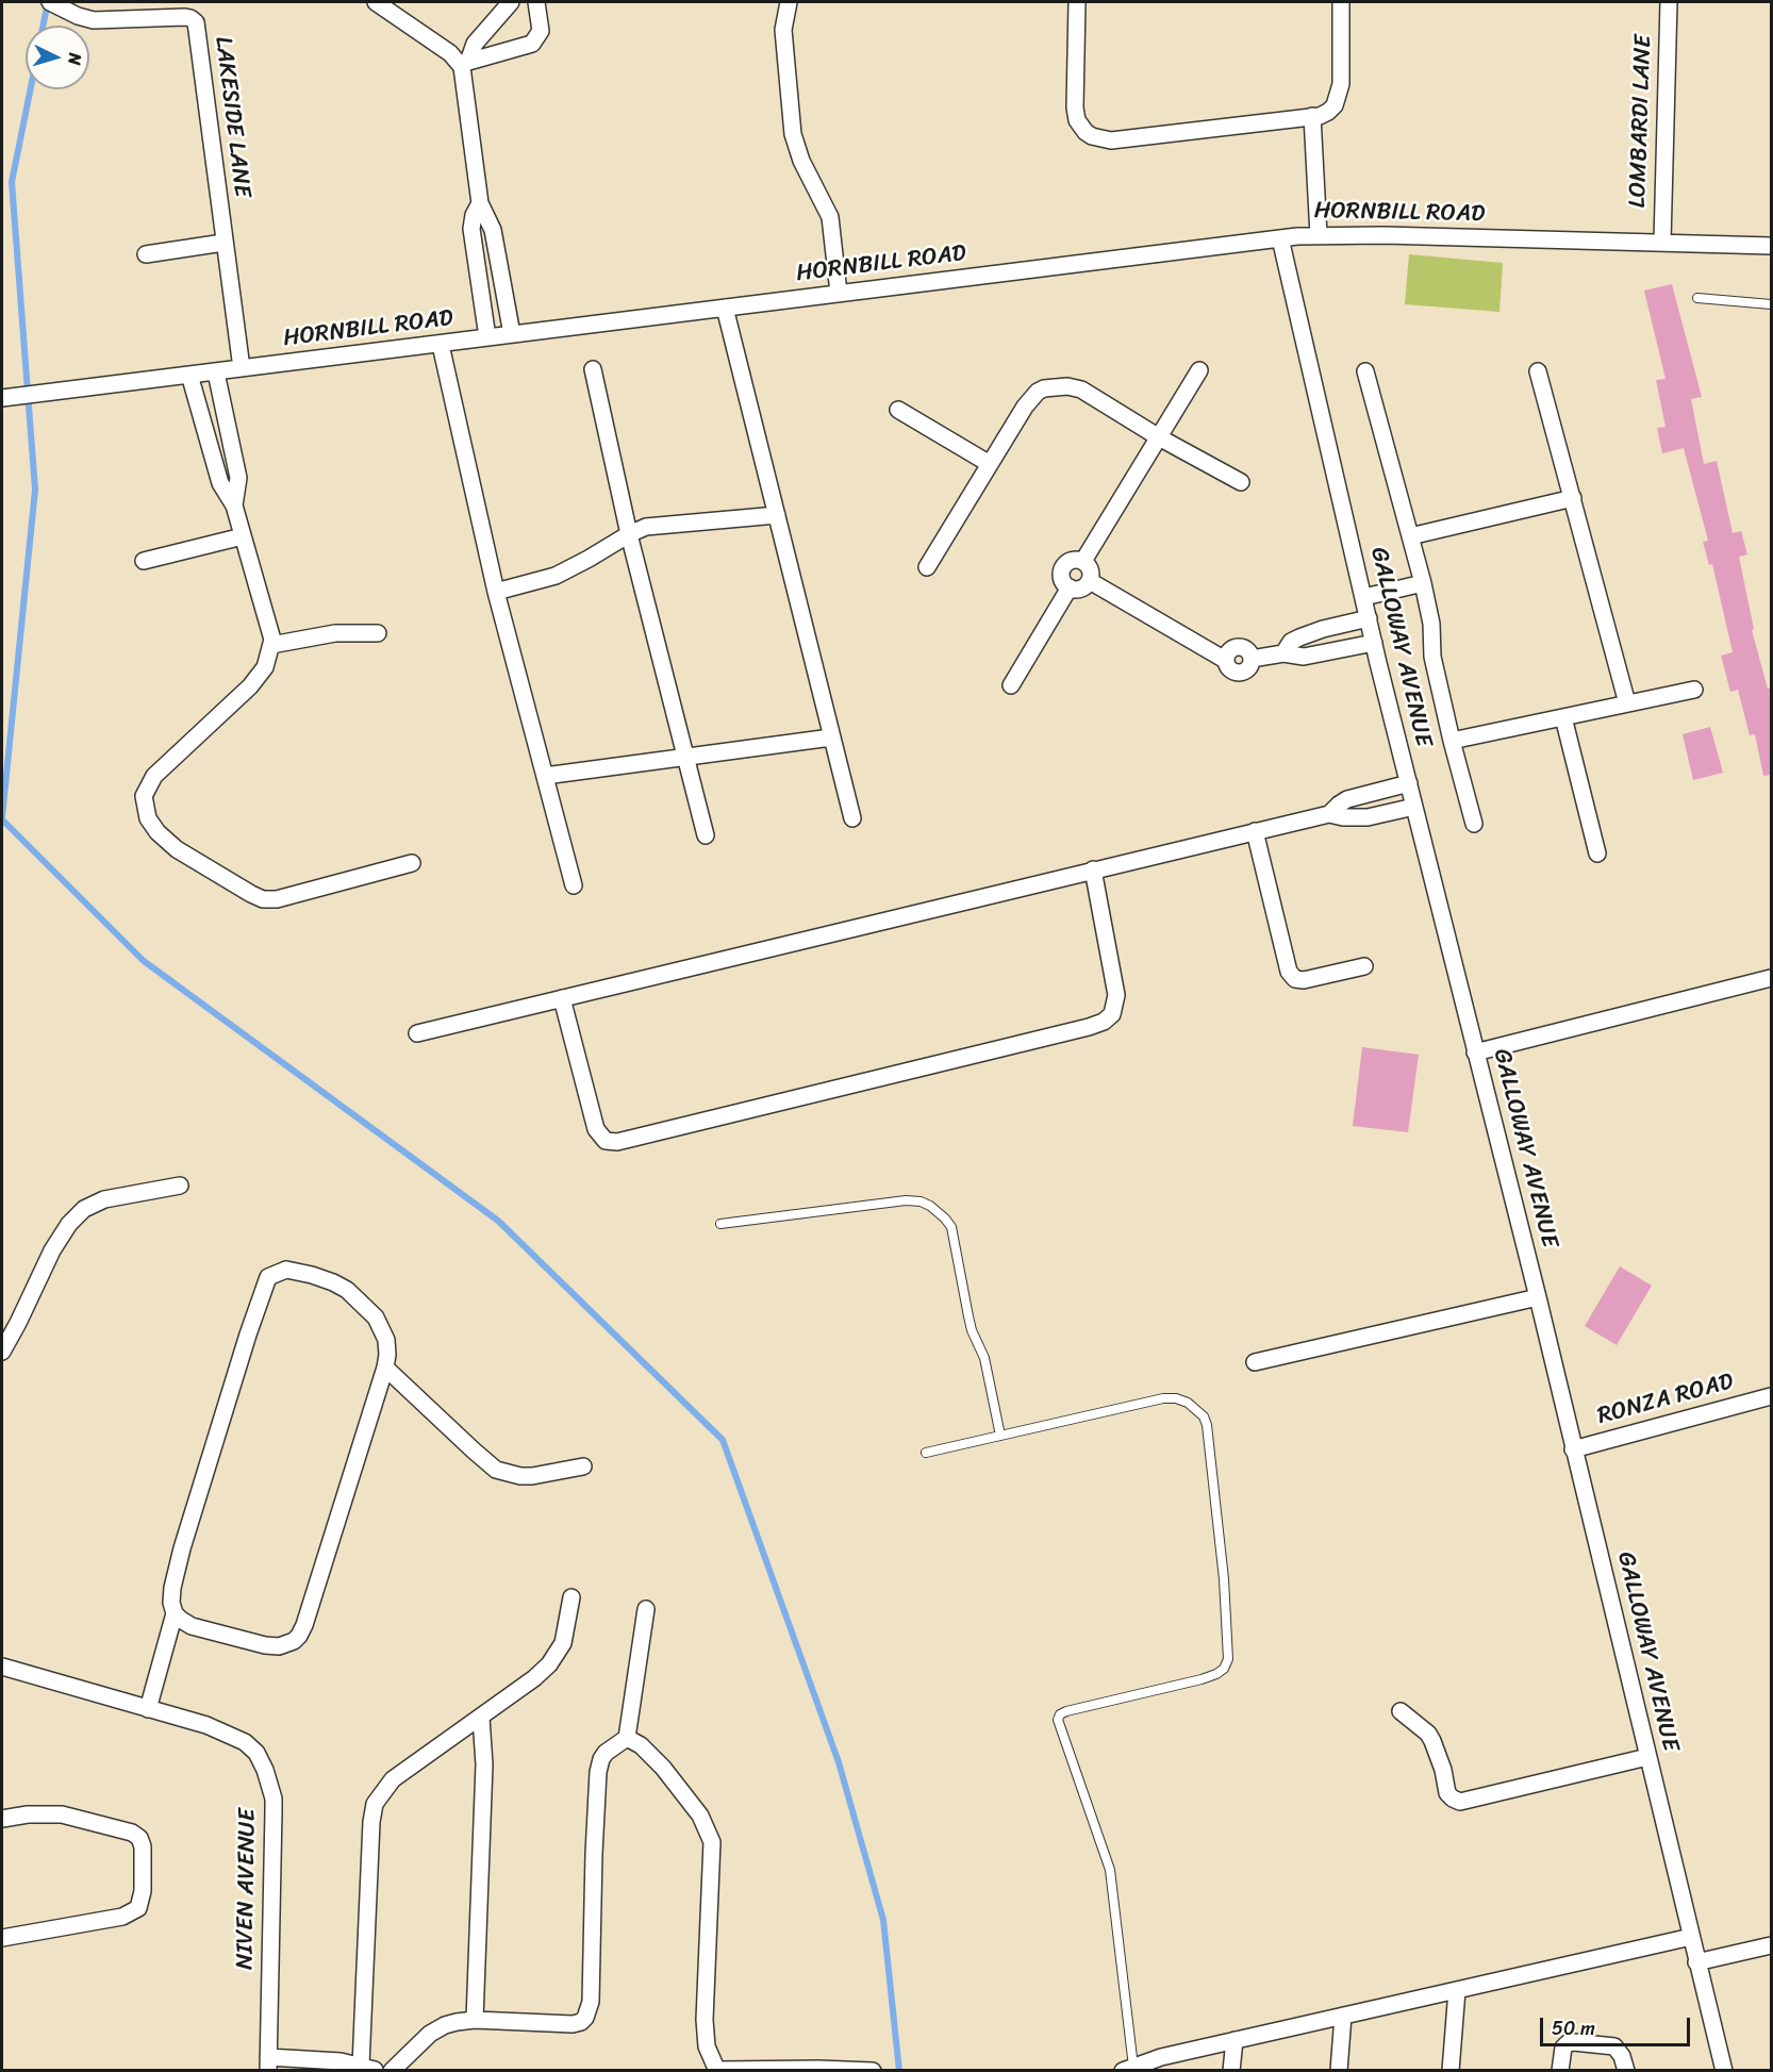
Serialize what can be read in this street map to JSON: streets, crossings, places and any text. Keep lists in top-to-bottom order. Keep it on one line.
{"streets":{"street":["LAKESIDE LANE","LOMBARDI LANE","HORNBILL ROAD","GALLOWAY AVENUE","RONZA ROAD","NIVEN AVENUE"]},"crossings":[["LAKESIDE LANE","HORNBILL ROAD"],["LOMBARDI LANE","HORNBILL ROAD"],["HORNBILL ROAD","GALLOWAY AVENUE"],["GALLOWAY AVENUE","RONZA ROAD"]],"scale_bar":"50 m","north":"right"}
